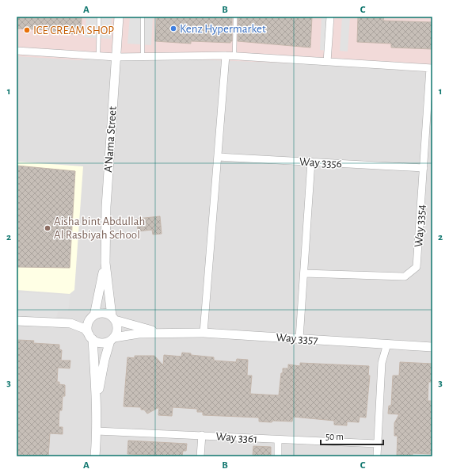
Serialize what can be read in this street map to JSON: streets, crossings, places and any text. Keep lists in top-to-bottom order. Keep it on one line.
{"streets":{"street":["A'Nama Street","Way 3356","Way 3354","Way 3357","Way 3361"]},"crossings":[["A'Nama Street","Way 3357"],["Way 3356","Way 3354"]],"places":["Kenz Hypermarket","ICE CREAM SHOP","Aisha bint Abdullah Al Rasbiyah School"],"scale_bar":"50 m","grid":{"columns":["A","B","C"],"rows":["1","2","3"]}}
